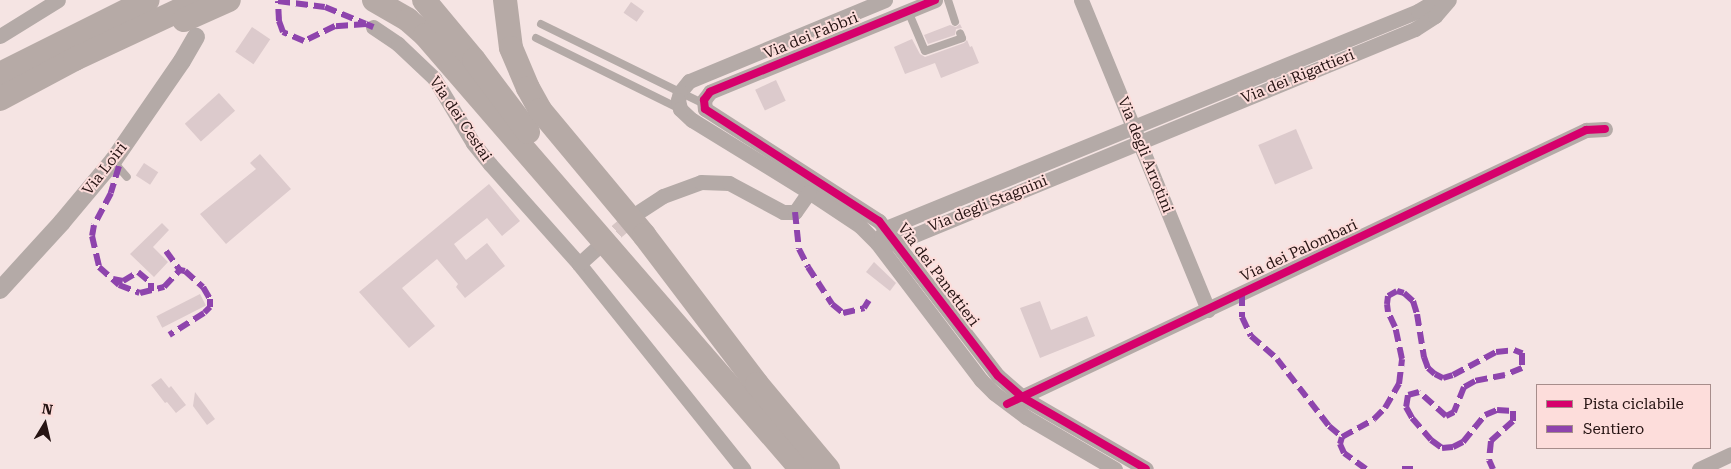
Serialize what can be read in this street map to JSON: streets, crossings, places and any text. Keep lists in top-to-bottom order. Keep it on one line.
{"streets":{"street":["Via dei Fabbri","Via dei Rigattieri","Via dei Cestai","Via degli Arrotini","Via Loiri","Via degli Stagnini","Via dei Palombari","Via dei Panettieri"]},"crossings":[["Via dei Fabbri","Via dei Panettieri"],["Via dei Rigattieri","Via degli Arrotini"],["Via dei Rigattieri","Via degli Stagnini"],["Via degli Arrotini","Via degli Stagnini"],["Via degli Arrotini","Via dei Palombari"],["Via degli Stagnini","Via dei Panettieri"],["Via dei Palombari","Via dei Panettieri"]],"legend":["Pista ciclabile","Sentiero"],"north":"top"}
